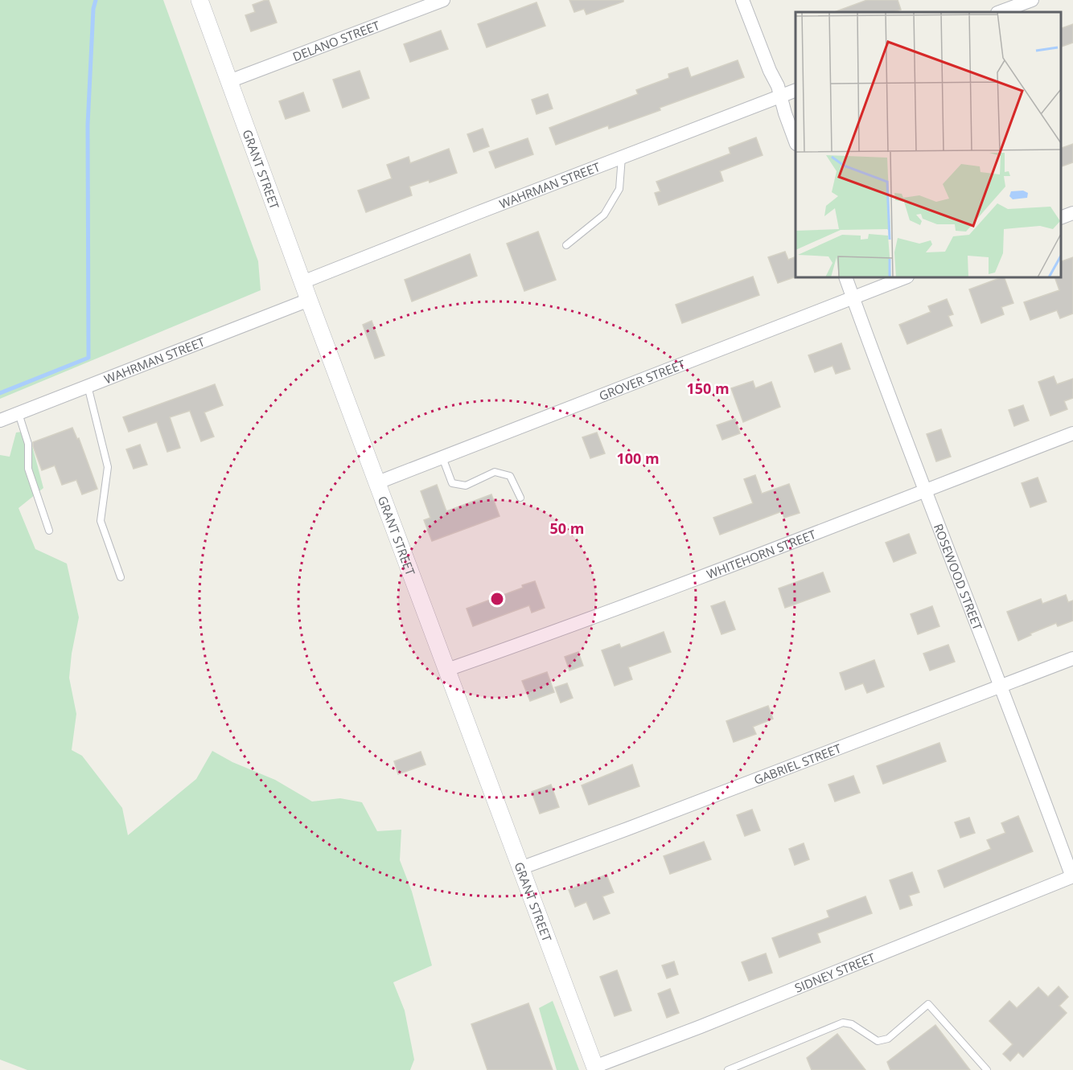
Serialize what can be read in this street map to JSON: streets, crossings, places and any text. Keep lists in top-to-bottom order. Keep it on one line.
{"streets":{"street":["DELANO STREET","GRANT STREET","WAHRMAN STREET","GROVER STREET","WHITEHORN STREET","ROSEWOOD STREET","GABRIEL STREET","SIDNEY STREET"]},"crossings":[["DELANO STREET","GRANT STREET"],["GRANT STREET","WAHRMAN STREET"],["GRANT STREET","GROVER STREET"],["GRANT STREET","WHITEHORN STREET"],["GRANT STREET","GABRIEL STREET"],["GRANT STREET","SIDNEY STREET"],["GROVER STREET","ROSEWOOD STREET"],["WHITEHORN STREET","ROSEWOOD STREET"],["ROSEWOOD STREET","GABRIEL STREET"],["ROSEWOOD STREET","SIDNEY STREET"]],"rings":["150 m","100 m","50 m"]}
